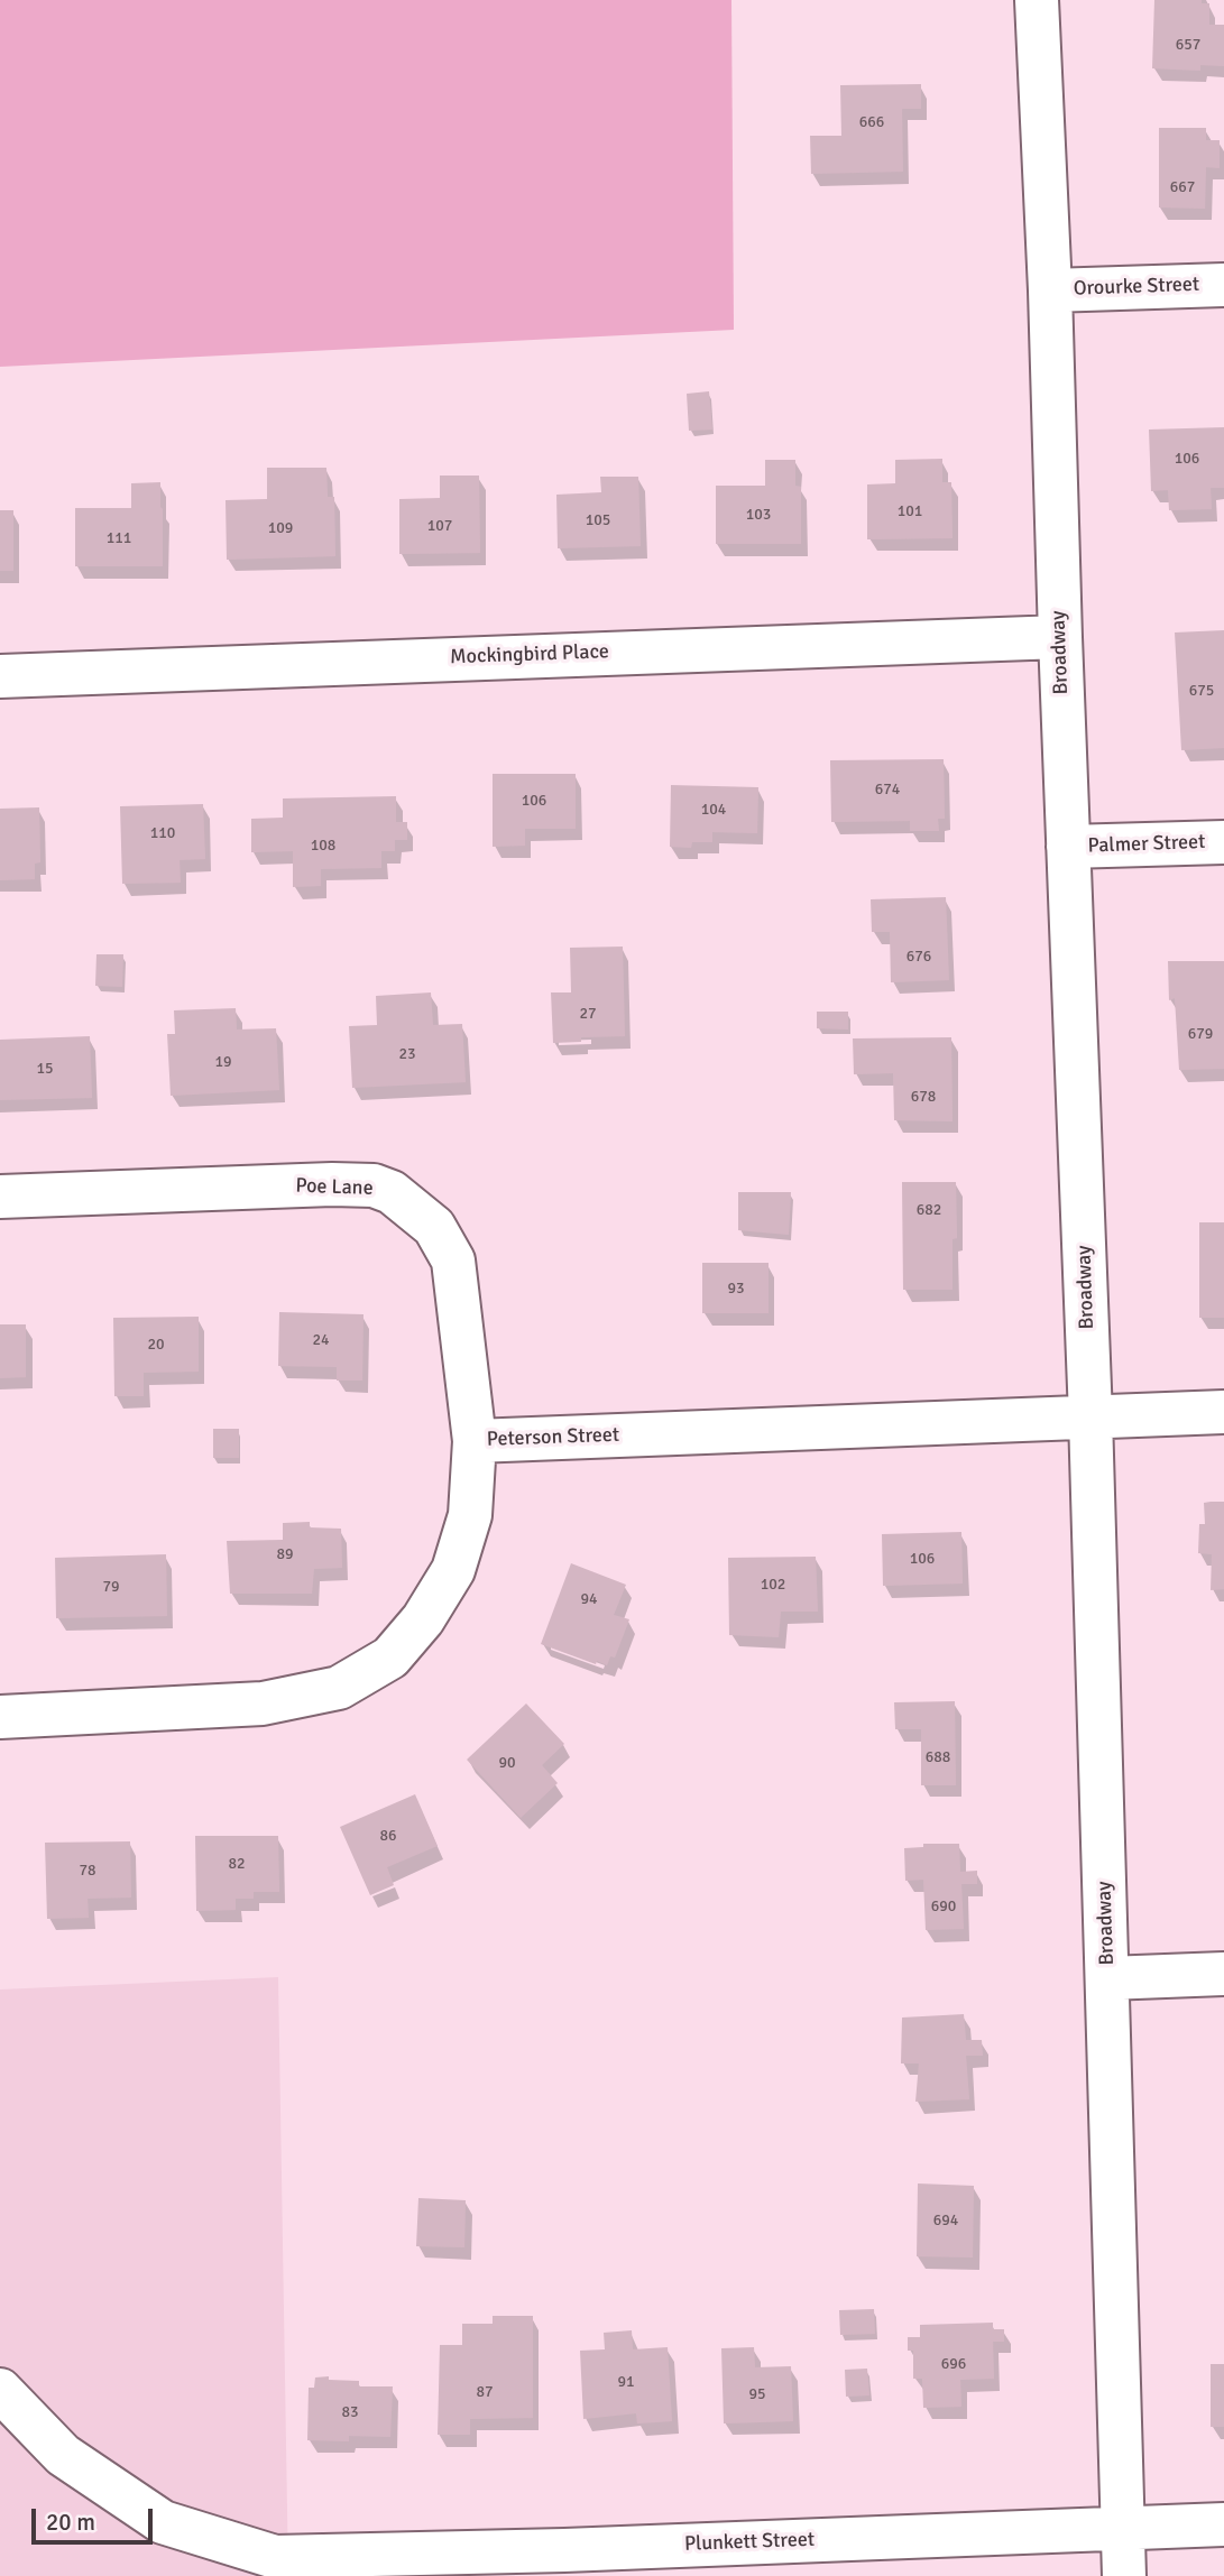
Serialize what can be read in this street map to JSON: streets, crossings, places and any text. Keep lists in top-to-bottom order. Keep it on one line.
{"streets":{"street":["Orourke Street","Broadway","Mockingbird Place","Palmer Street","Poe Lane","Peterson Street","Plunkett Street"]},"crossings":[["Orourke Street","Broadway"],["Broadway","Mockingbird Place"],["Broadway","Palmer Street"],["Broadway","Peterson Street"],["Broadway","Plunkett Street"],["Poe Lane","Peterson Street"]],"house_numbers":["657","666","667","106","101","103","105","107","109","111","675","674","106","104","110","108","676","27","679","23","19","15","678","682","93","24","20","89","106","102","79","94","688","90","86","82","78","690","694","696","91","87","95","83"],"scale_bar":"20 m"}
